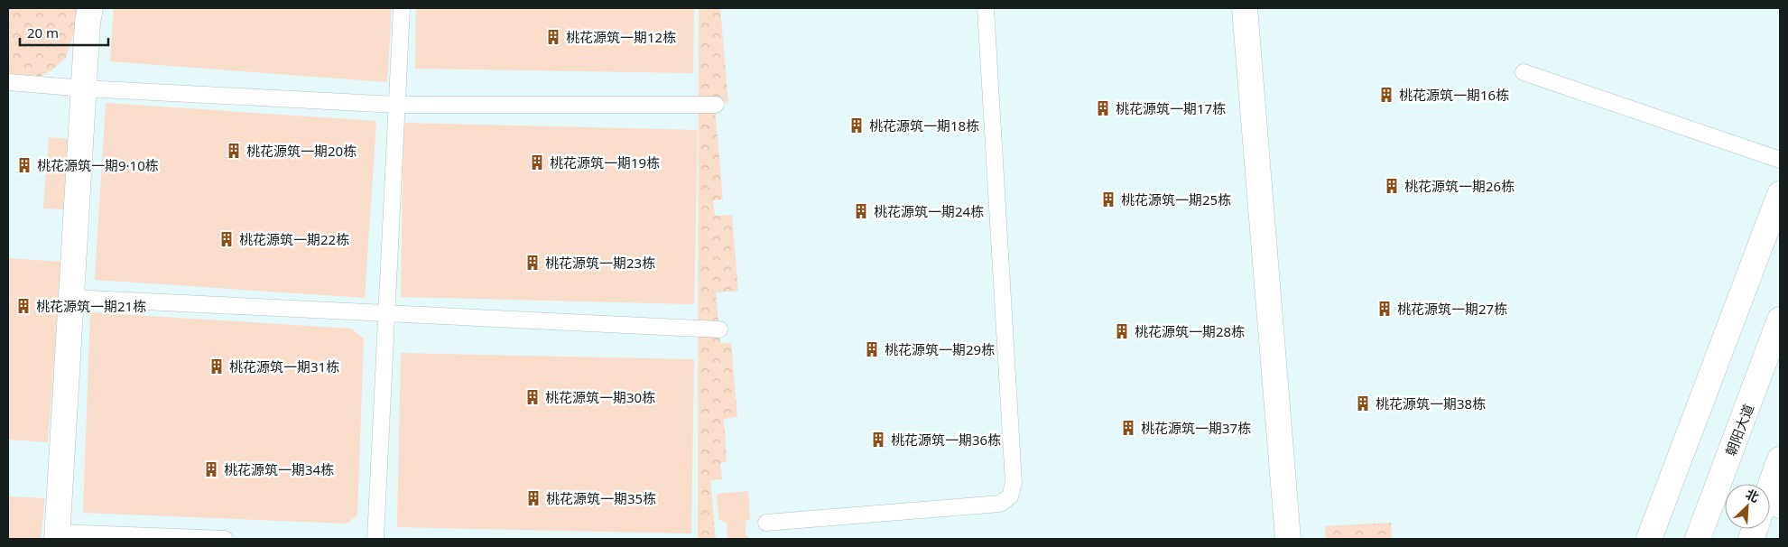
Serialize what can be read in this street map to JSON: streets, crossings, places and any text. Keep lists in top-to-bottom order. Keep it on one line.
{"streets":{"street":["朝阳大道"]},"places":{"building":["桃花源筑一期12栋","桃花源筑一期16栋","桃花源筑一期17栋","桃花源筑一期18栋","桃花源筑一期20栋","桃花源筑一期19栋","桃花源筑一期9·10栋","桃花源筑一期26栋","桃花源筑一期25栋","桃花源筑一期24栋","桃花源筑一期22栋","桃花源筑一期23栋","桃花源筑一期21栋","桃花源筑一期27栋","桃花源筑一期28栋","桃花源筑一期29栋","桃花源筑一期31栋","桃花源筑一期30栋","桃花源筑一期38栋","桃花源筑一期37栋","桃花源筑一期36栋","桃花源筑一期34栋","桃花源筑一期35栋"]},"scale_bar":"20 m","north":"top right"}
